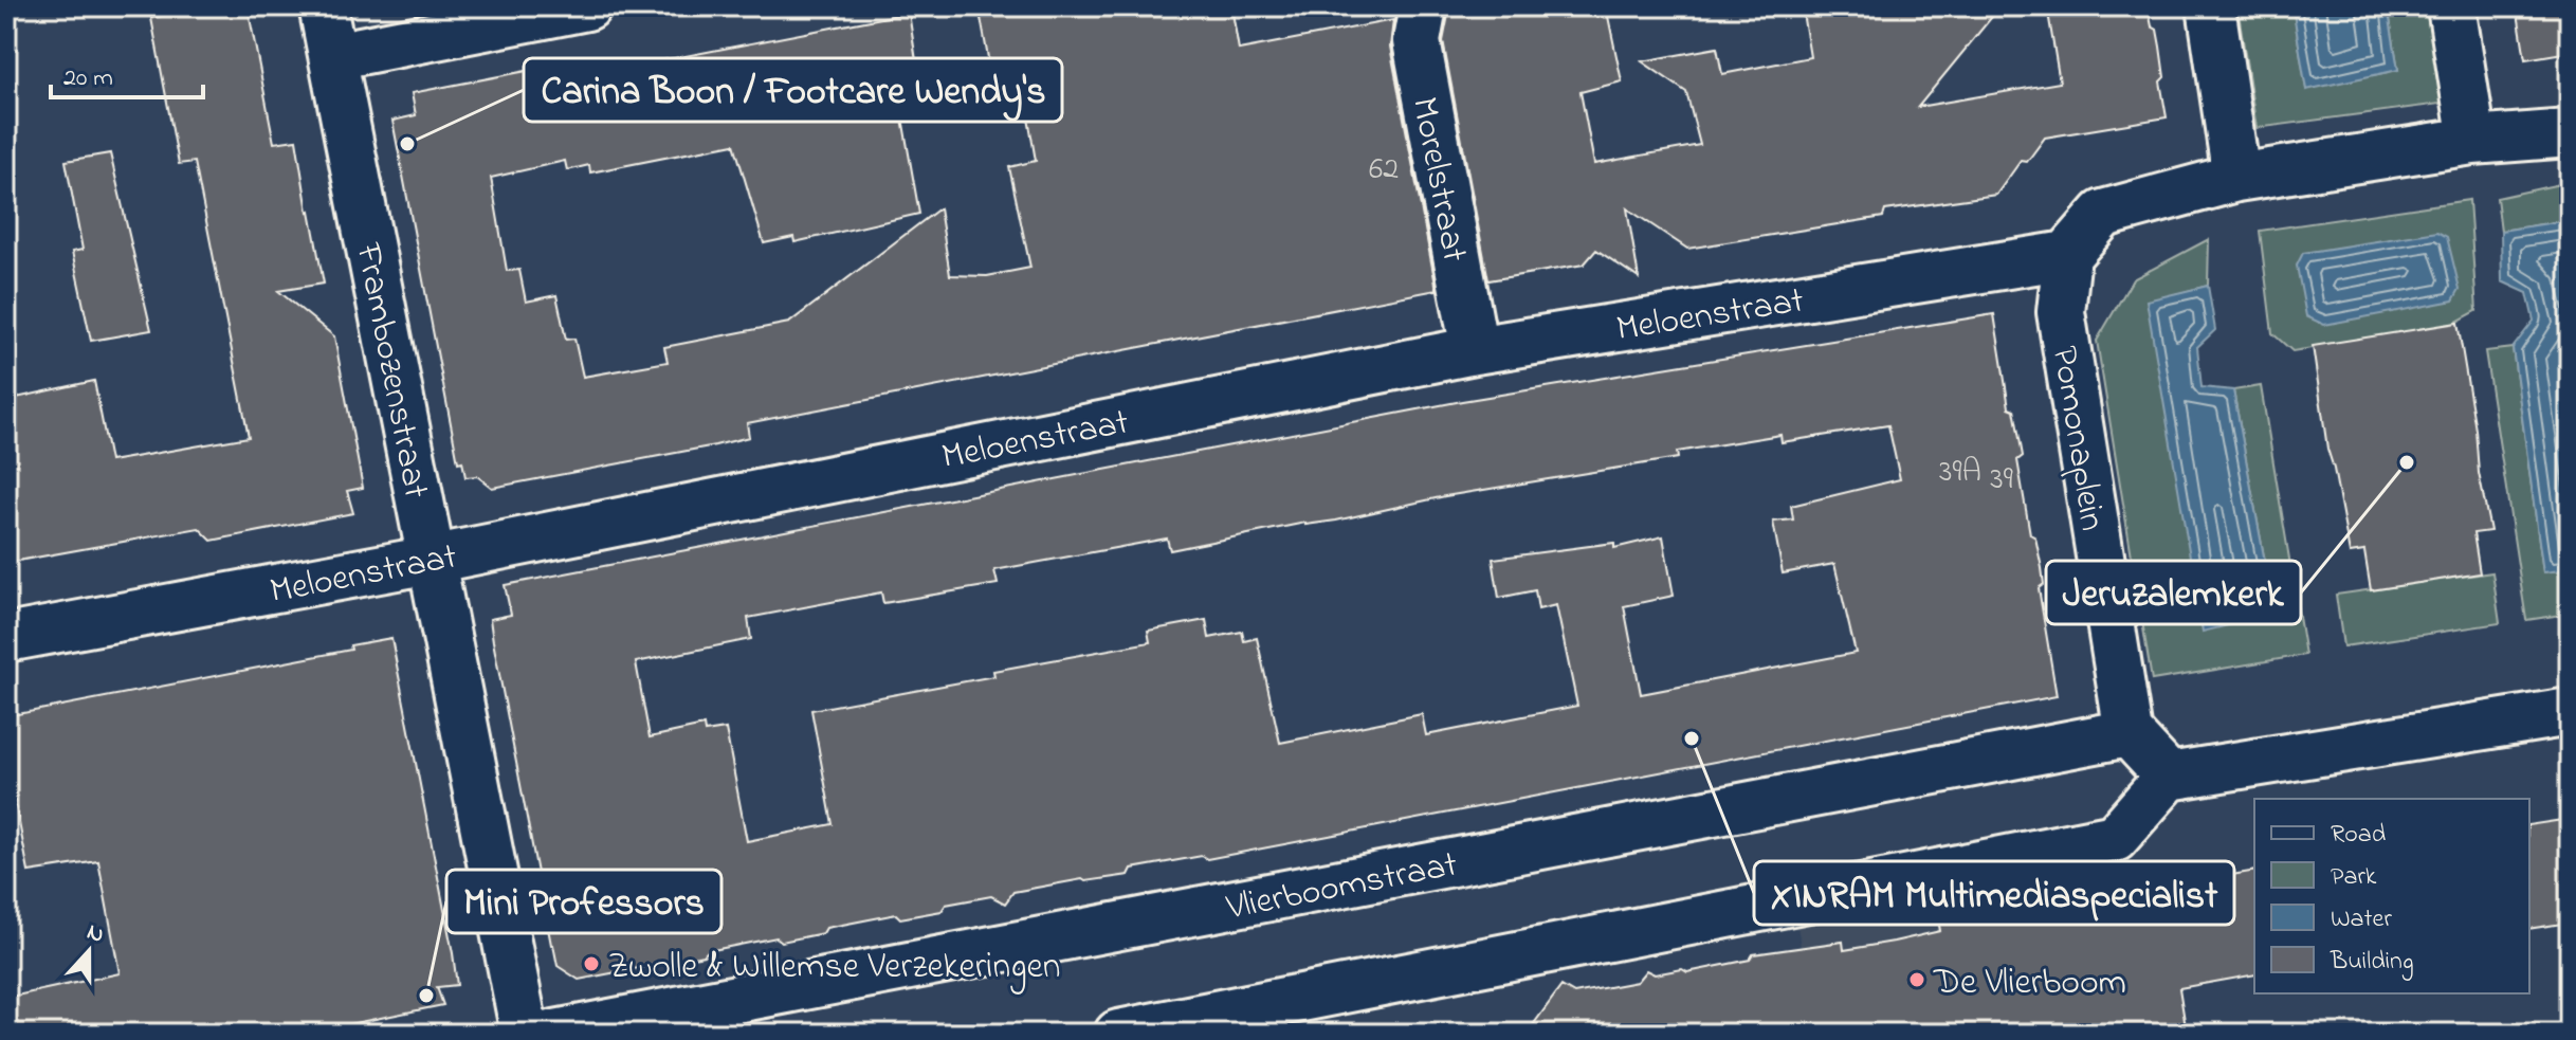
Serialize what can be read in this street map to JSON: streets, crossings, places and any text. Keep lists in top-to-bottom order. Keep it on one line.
{"streets":{"street":["Morelstraat","Meloenstraat","Frambozenstraat","Pomonaplein","Vlierboomstraat"]},"crossings":[["Morelstraat","Meloenstraat"],["Meloenstraat","Frambozenstraat"],["Meloenstraat","Pomonaplein"],["Pomonaplein","Vlierboomstraat"]],"places":["Carina Boon / Footcare Wendy's","Jeruzalemkerk","XINRAM Multimediaspecialist","Zwolle & Willemse Verzekeringen","De Vlierboom","Mini Professors"],"house_numbers":["62","39A","39"],"legend":["Road","Park","Water","Building"],"scale_bar":"20 m","north":"top"}
